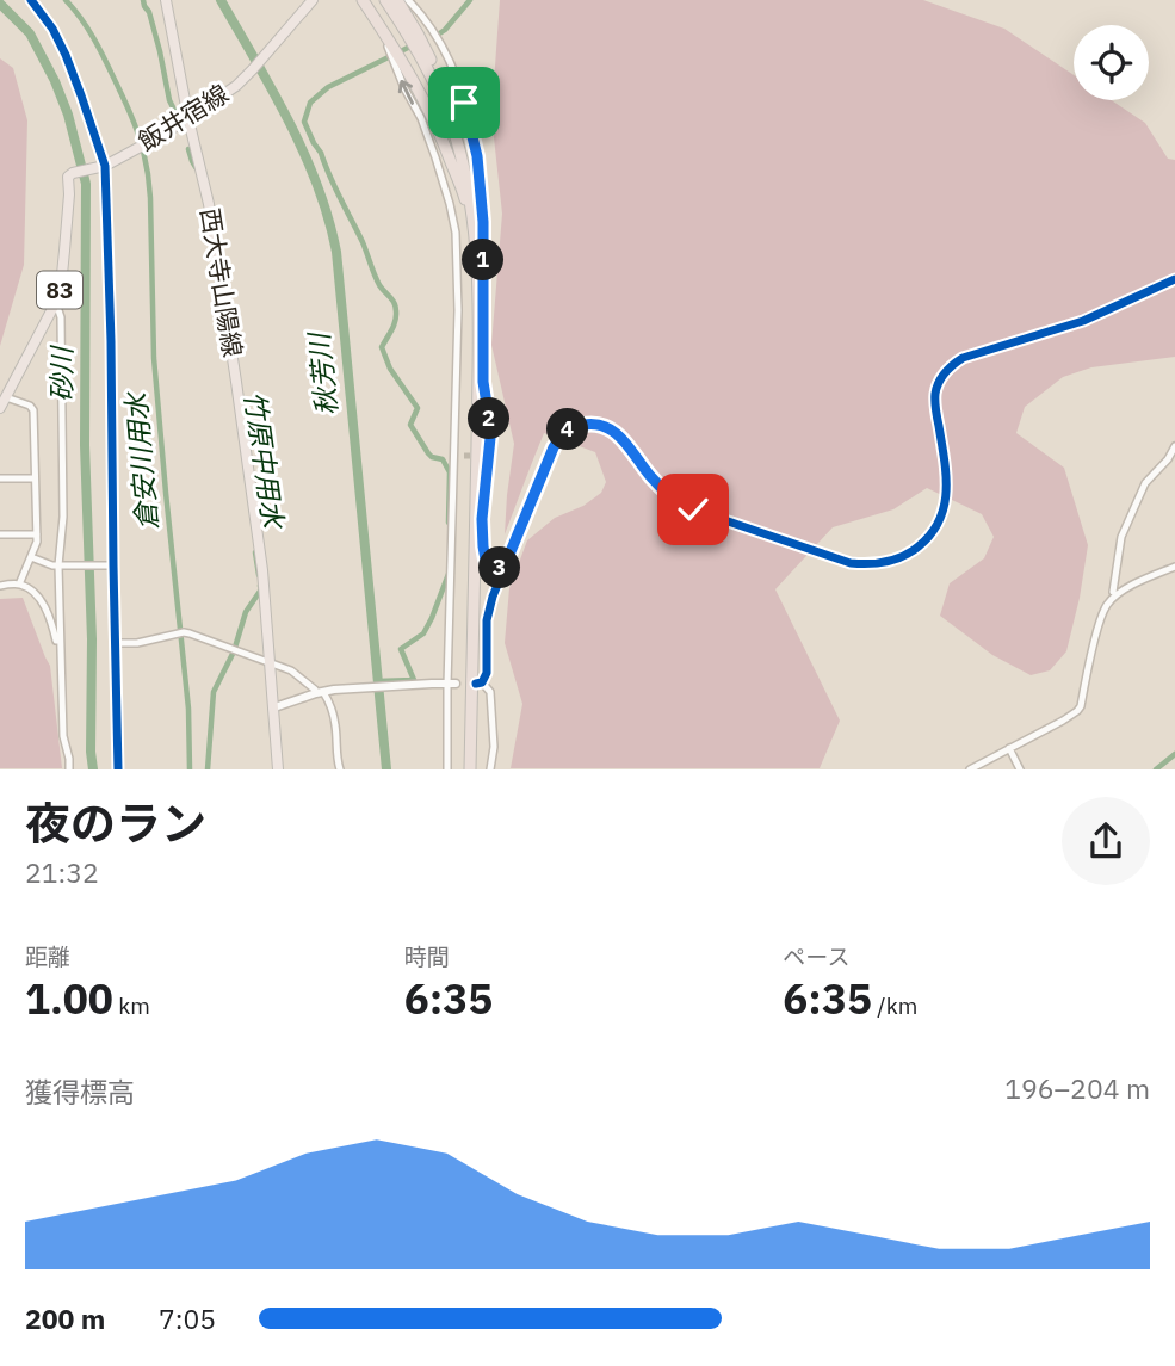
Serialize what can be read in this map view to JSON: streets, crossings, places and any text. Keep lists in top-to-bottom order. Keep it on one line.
{"streets":{"main road":["飯井宿線","西大寺山陽線","83"]},"crossings":[["飯井宿線","西大寺山陽線"]],"water":["砂川","秋芳川","竹原中用水","倉安川用水"],"page":{"pins":["1","2","4","3"],"heading":["夜のラン","21:32"],"stats":[["距離","1.00 km"],["時間","6:35"],["ペース","6:35 /km"]],"chart":["獲得標高","196–204 m"],"list":[{"name":"200 m","note":"7:05"}]}}
